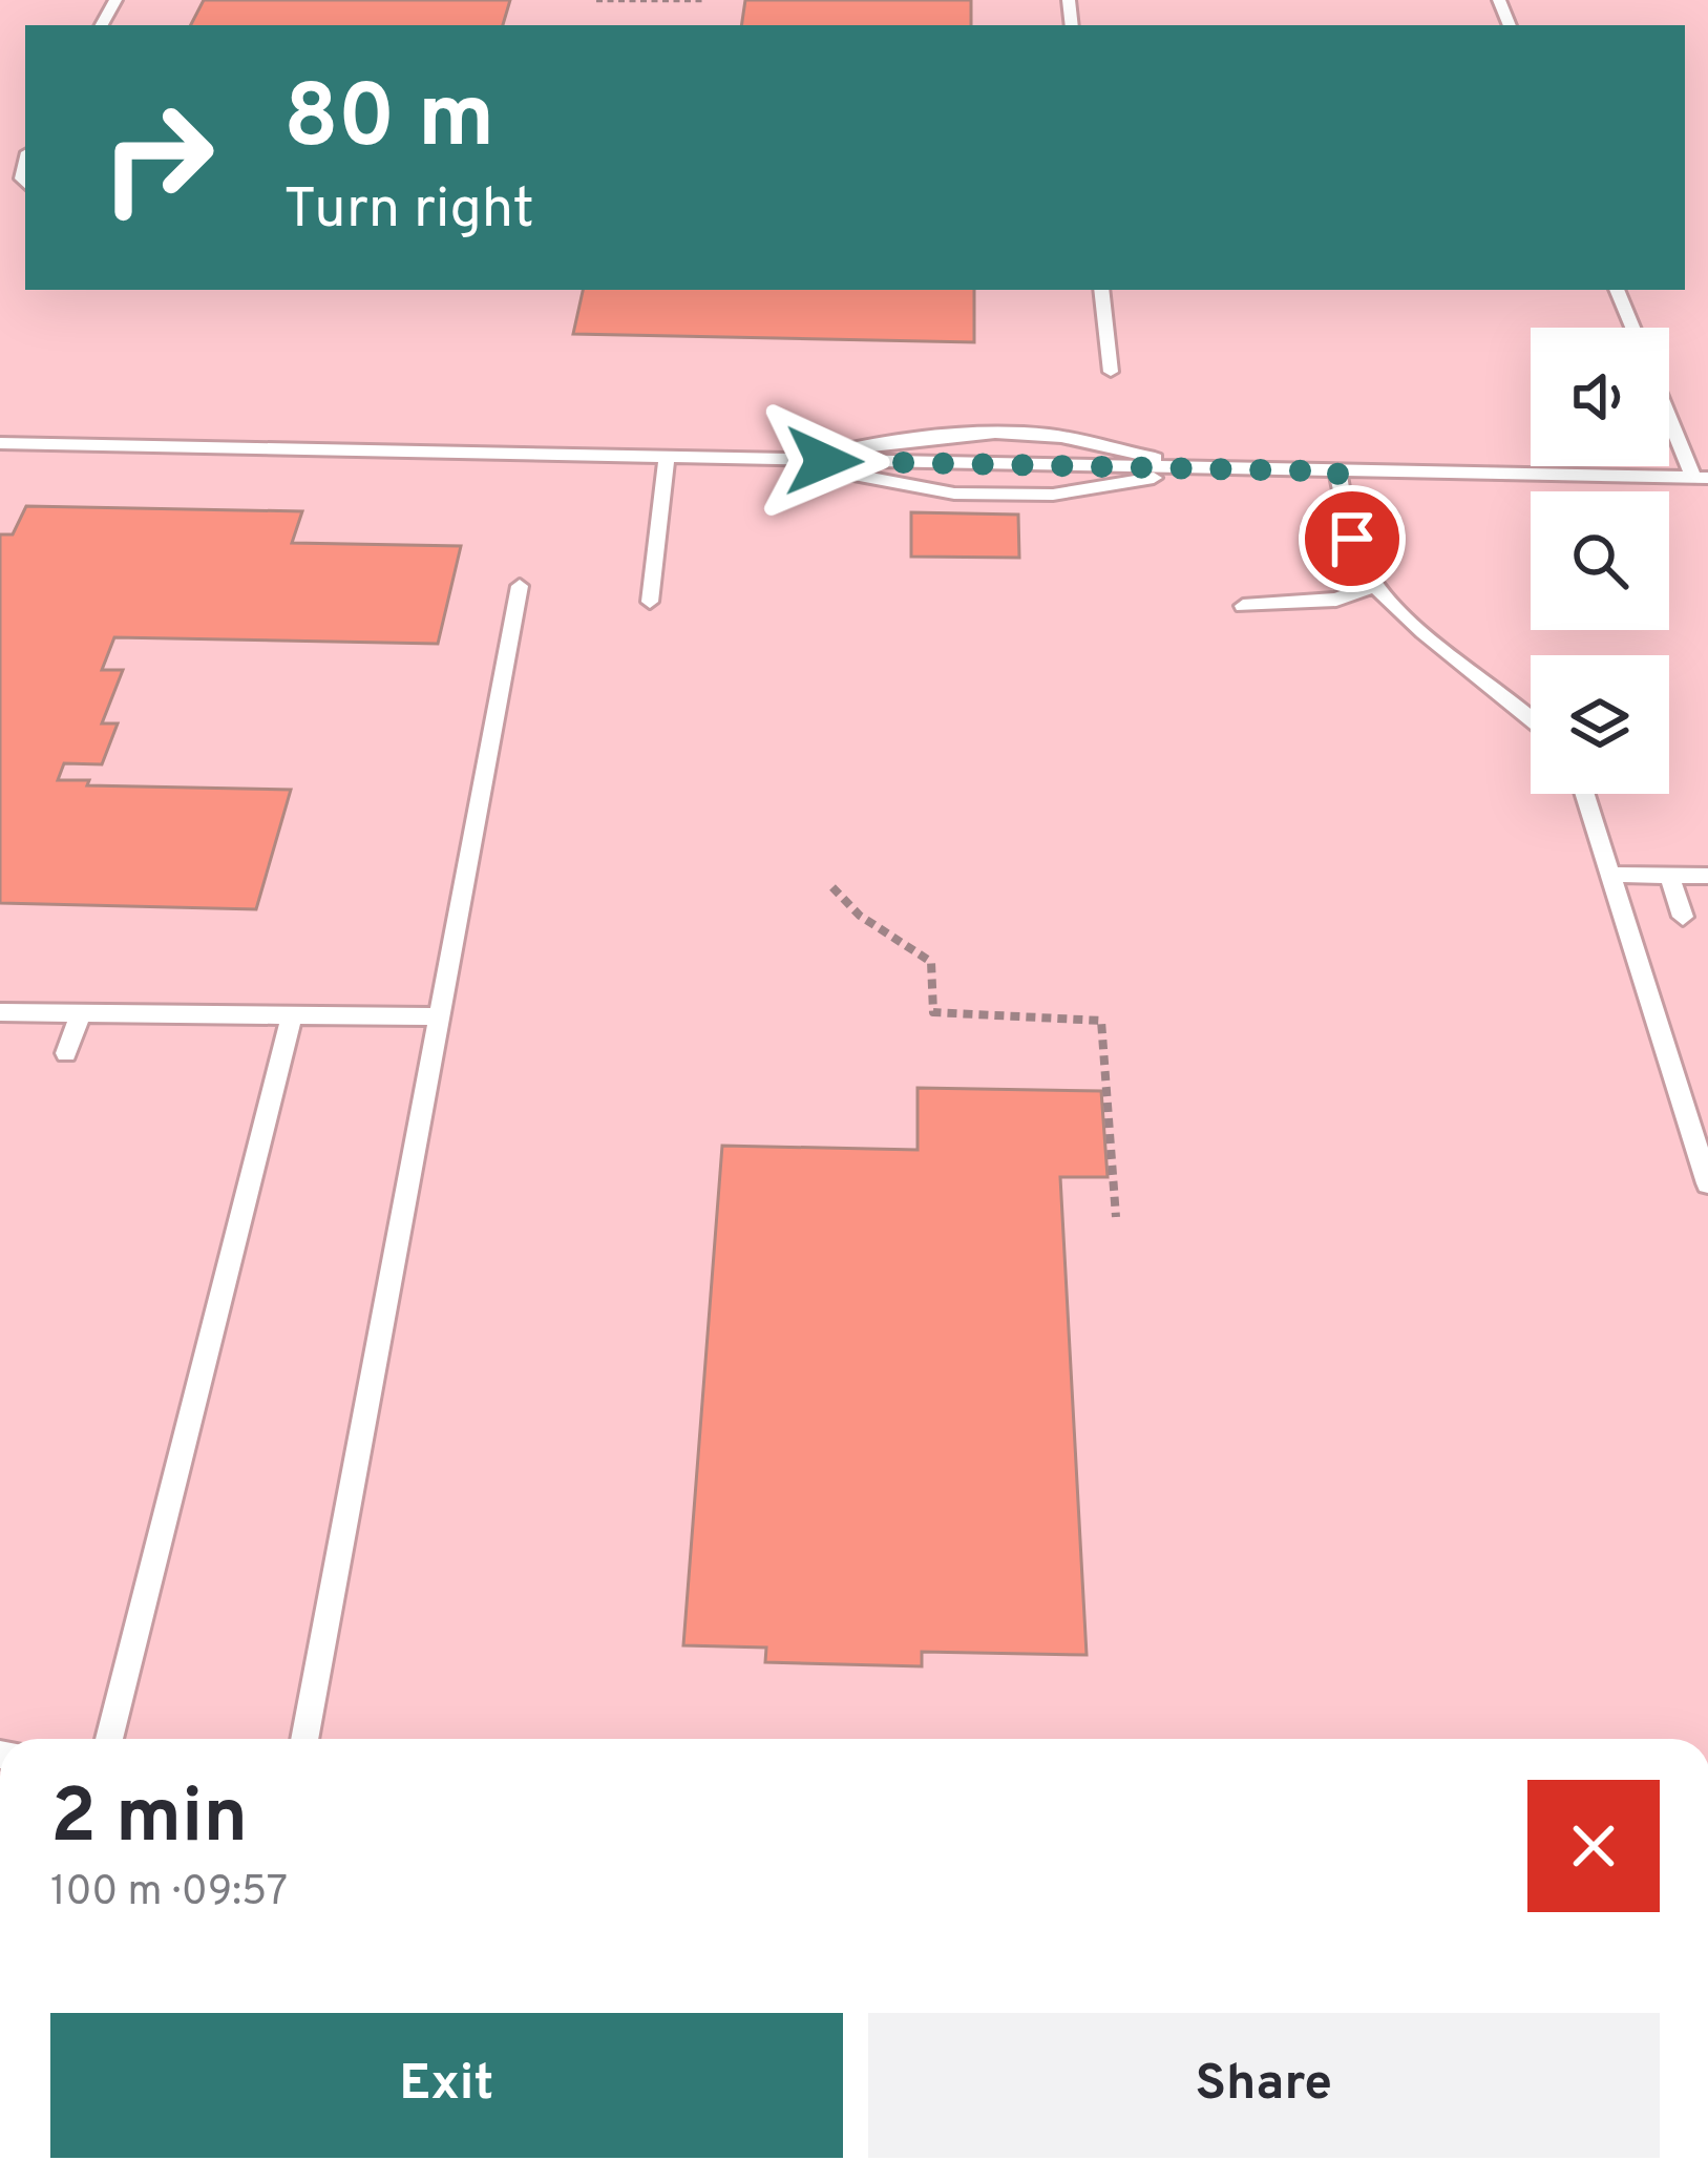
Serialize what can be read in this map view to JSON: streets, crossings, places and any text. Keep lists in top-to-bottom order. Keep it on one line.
{"page":{"turn":["80 m","Turn right"],"heading":["2 min","100 m · 09:57"],"buttons":["Exit","Share"]}}
